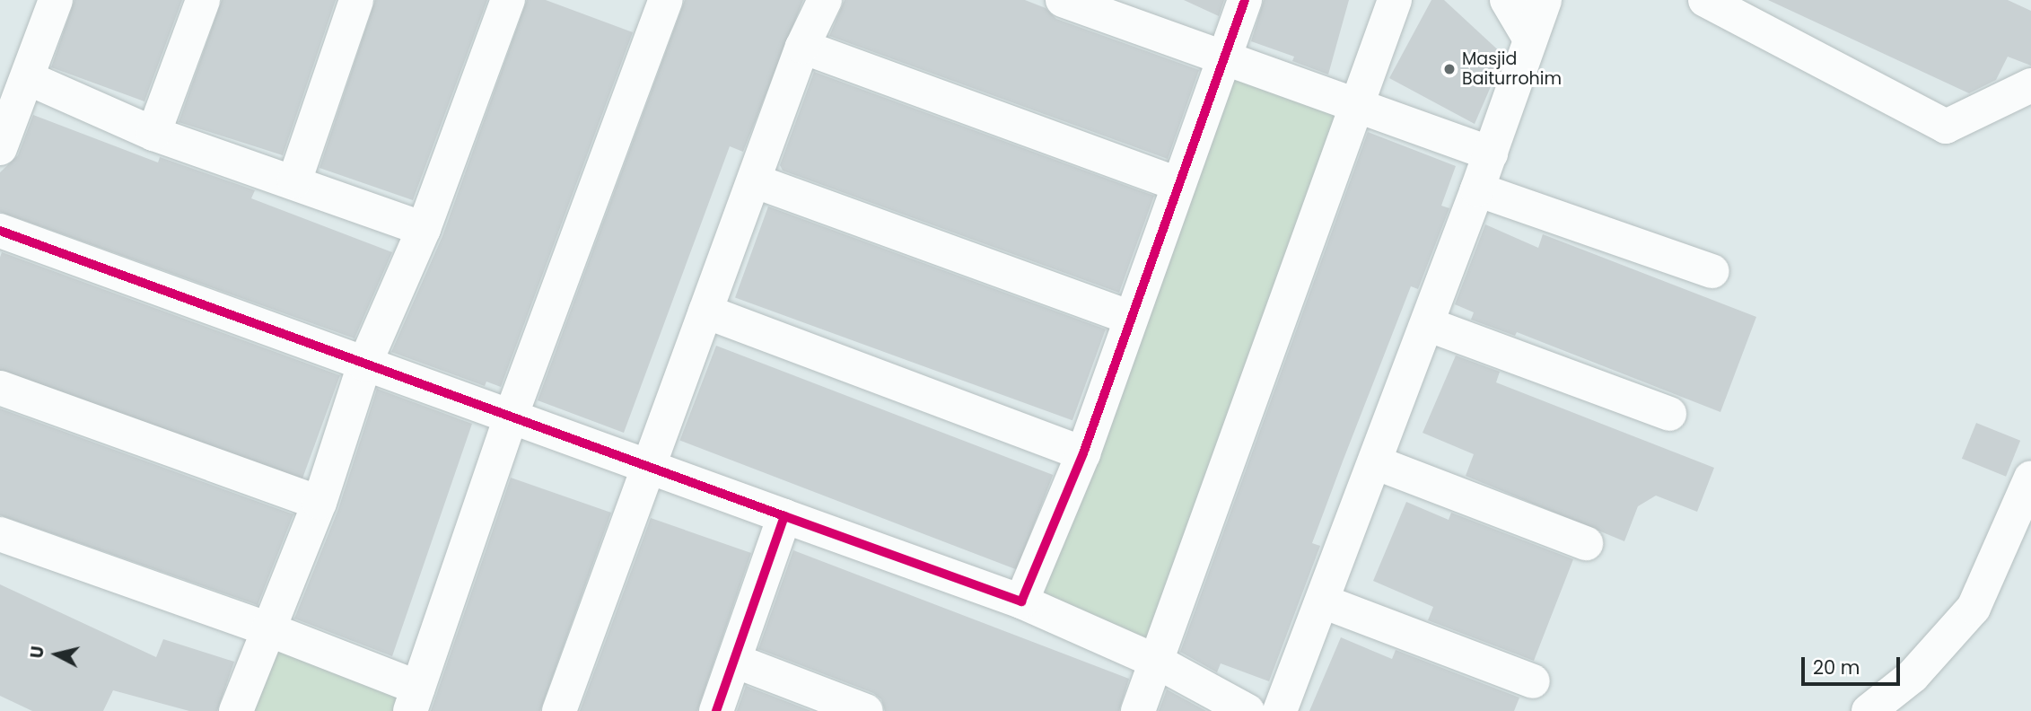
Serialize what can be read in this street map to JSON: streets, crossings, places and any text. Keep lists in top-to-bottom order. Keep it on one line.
{"places":["Masjid Baiturrohim"],"scale_bar":"20 m","north":"left"}
